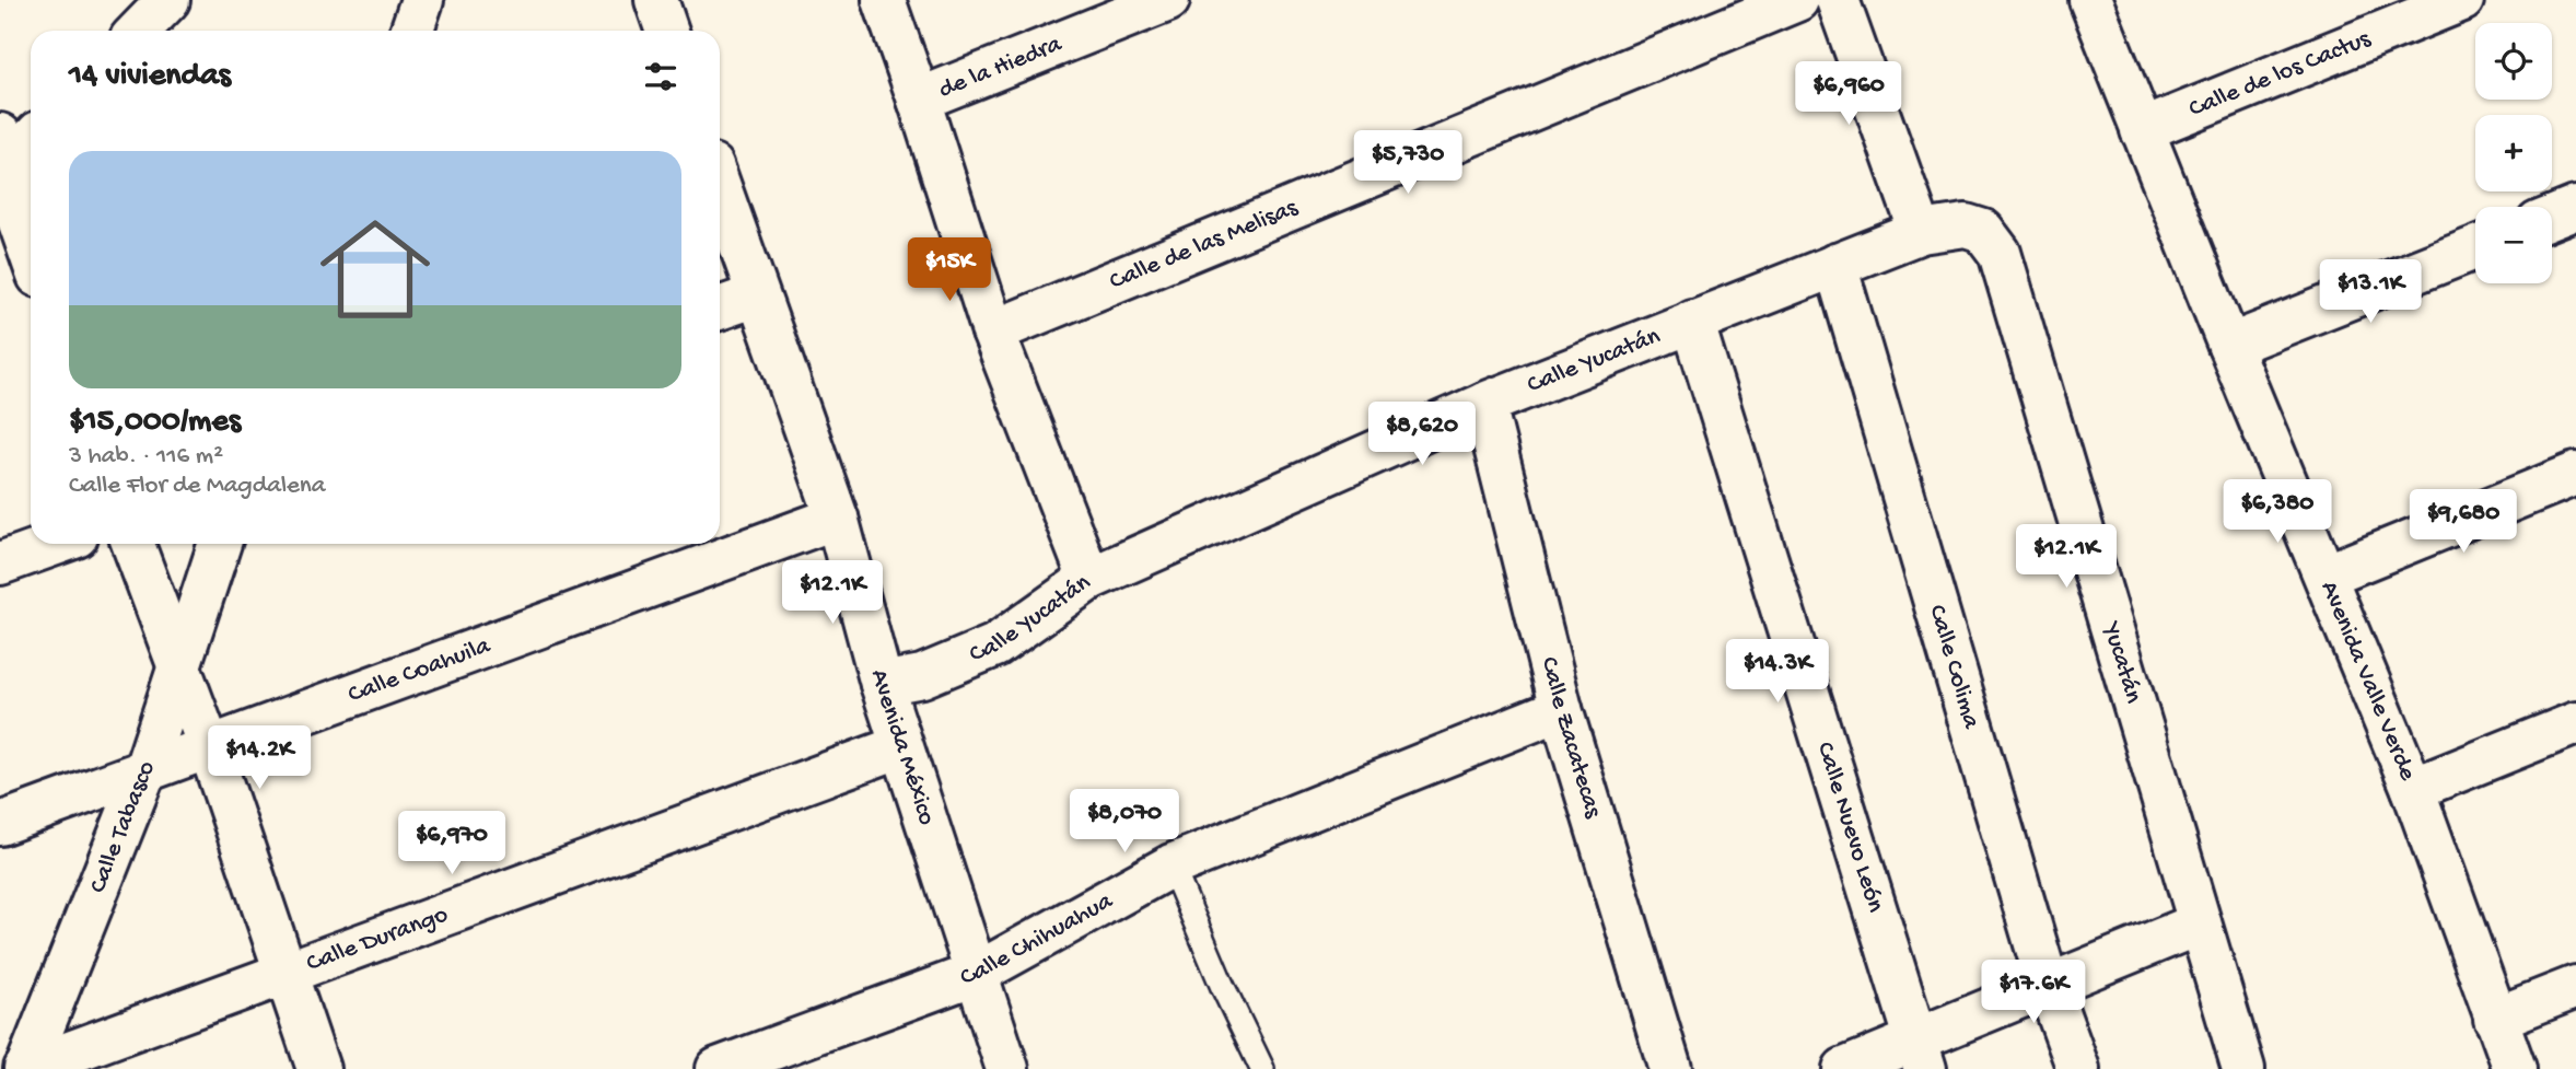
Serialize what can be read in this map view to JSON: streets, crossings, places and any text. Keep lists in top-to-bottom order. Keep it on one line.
{"streets":{"street":["de la Hiedra","Calle de los Cactus","Calle de las Melisas","Calle Yucatán","Yucatán","Calle Colima","Calle Coahuila","Avenida Valle Verde","Calle Zacatecas","Avenida México","Calle Tabasco","Calle Nuevo León","Calle Chihuahua","Calle Durango"]},"crossings":[["Calle de los Cactus","Avenida Valle Verde"],["Calle Yucatán","Yucatán"],["Calle Yucatán","Calle Colima"],["Calle Yucatán","Calle Zacatecas"],["Calle Yucatán","Avenida México"],["Calle Yucatán","Calle Nuevo León"],["Calle Coahuila","Avenida México"],["Calle Coahuila","Calle Tabasco"],["Calle Zacatecas","Calle Chihuahua"],["Avenida México","Calle Chihuahua"],["Avenida México","Calle Durango"],["Calle Tabasco","Calle Durango"]],"page":{"map_buttons":["+","−"],"heading":"14 viviendas","price":["$6,960","$5,730","$15K","$13.1K","$8,620","$6,380","$9,680","$12.1K","$12.1K","$14.3K","$14.2K","$8,070","$6,970","$17.6K"],"list":[{"name":"$15,000/mes","note":"3 hab. · 116 m² · Calle Flor de Magdalena"}]}}
